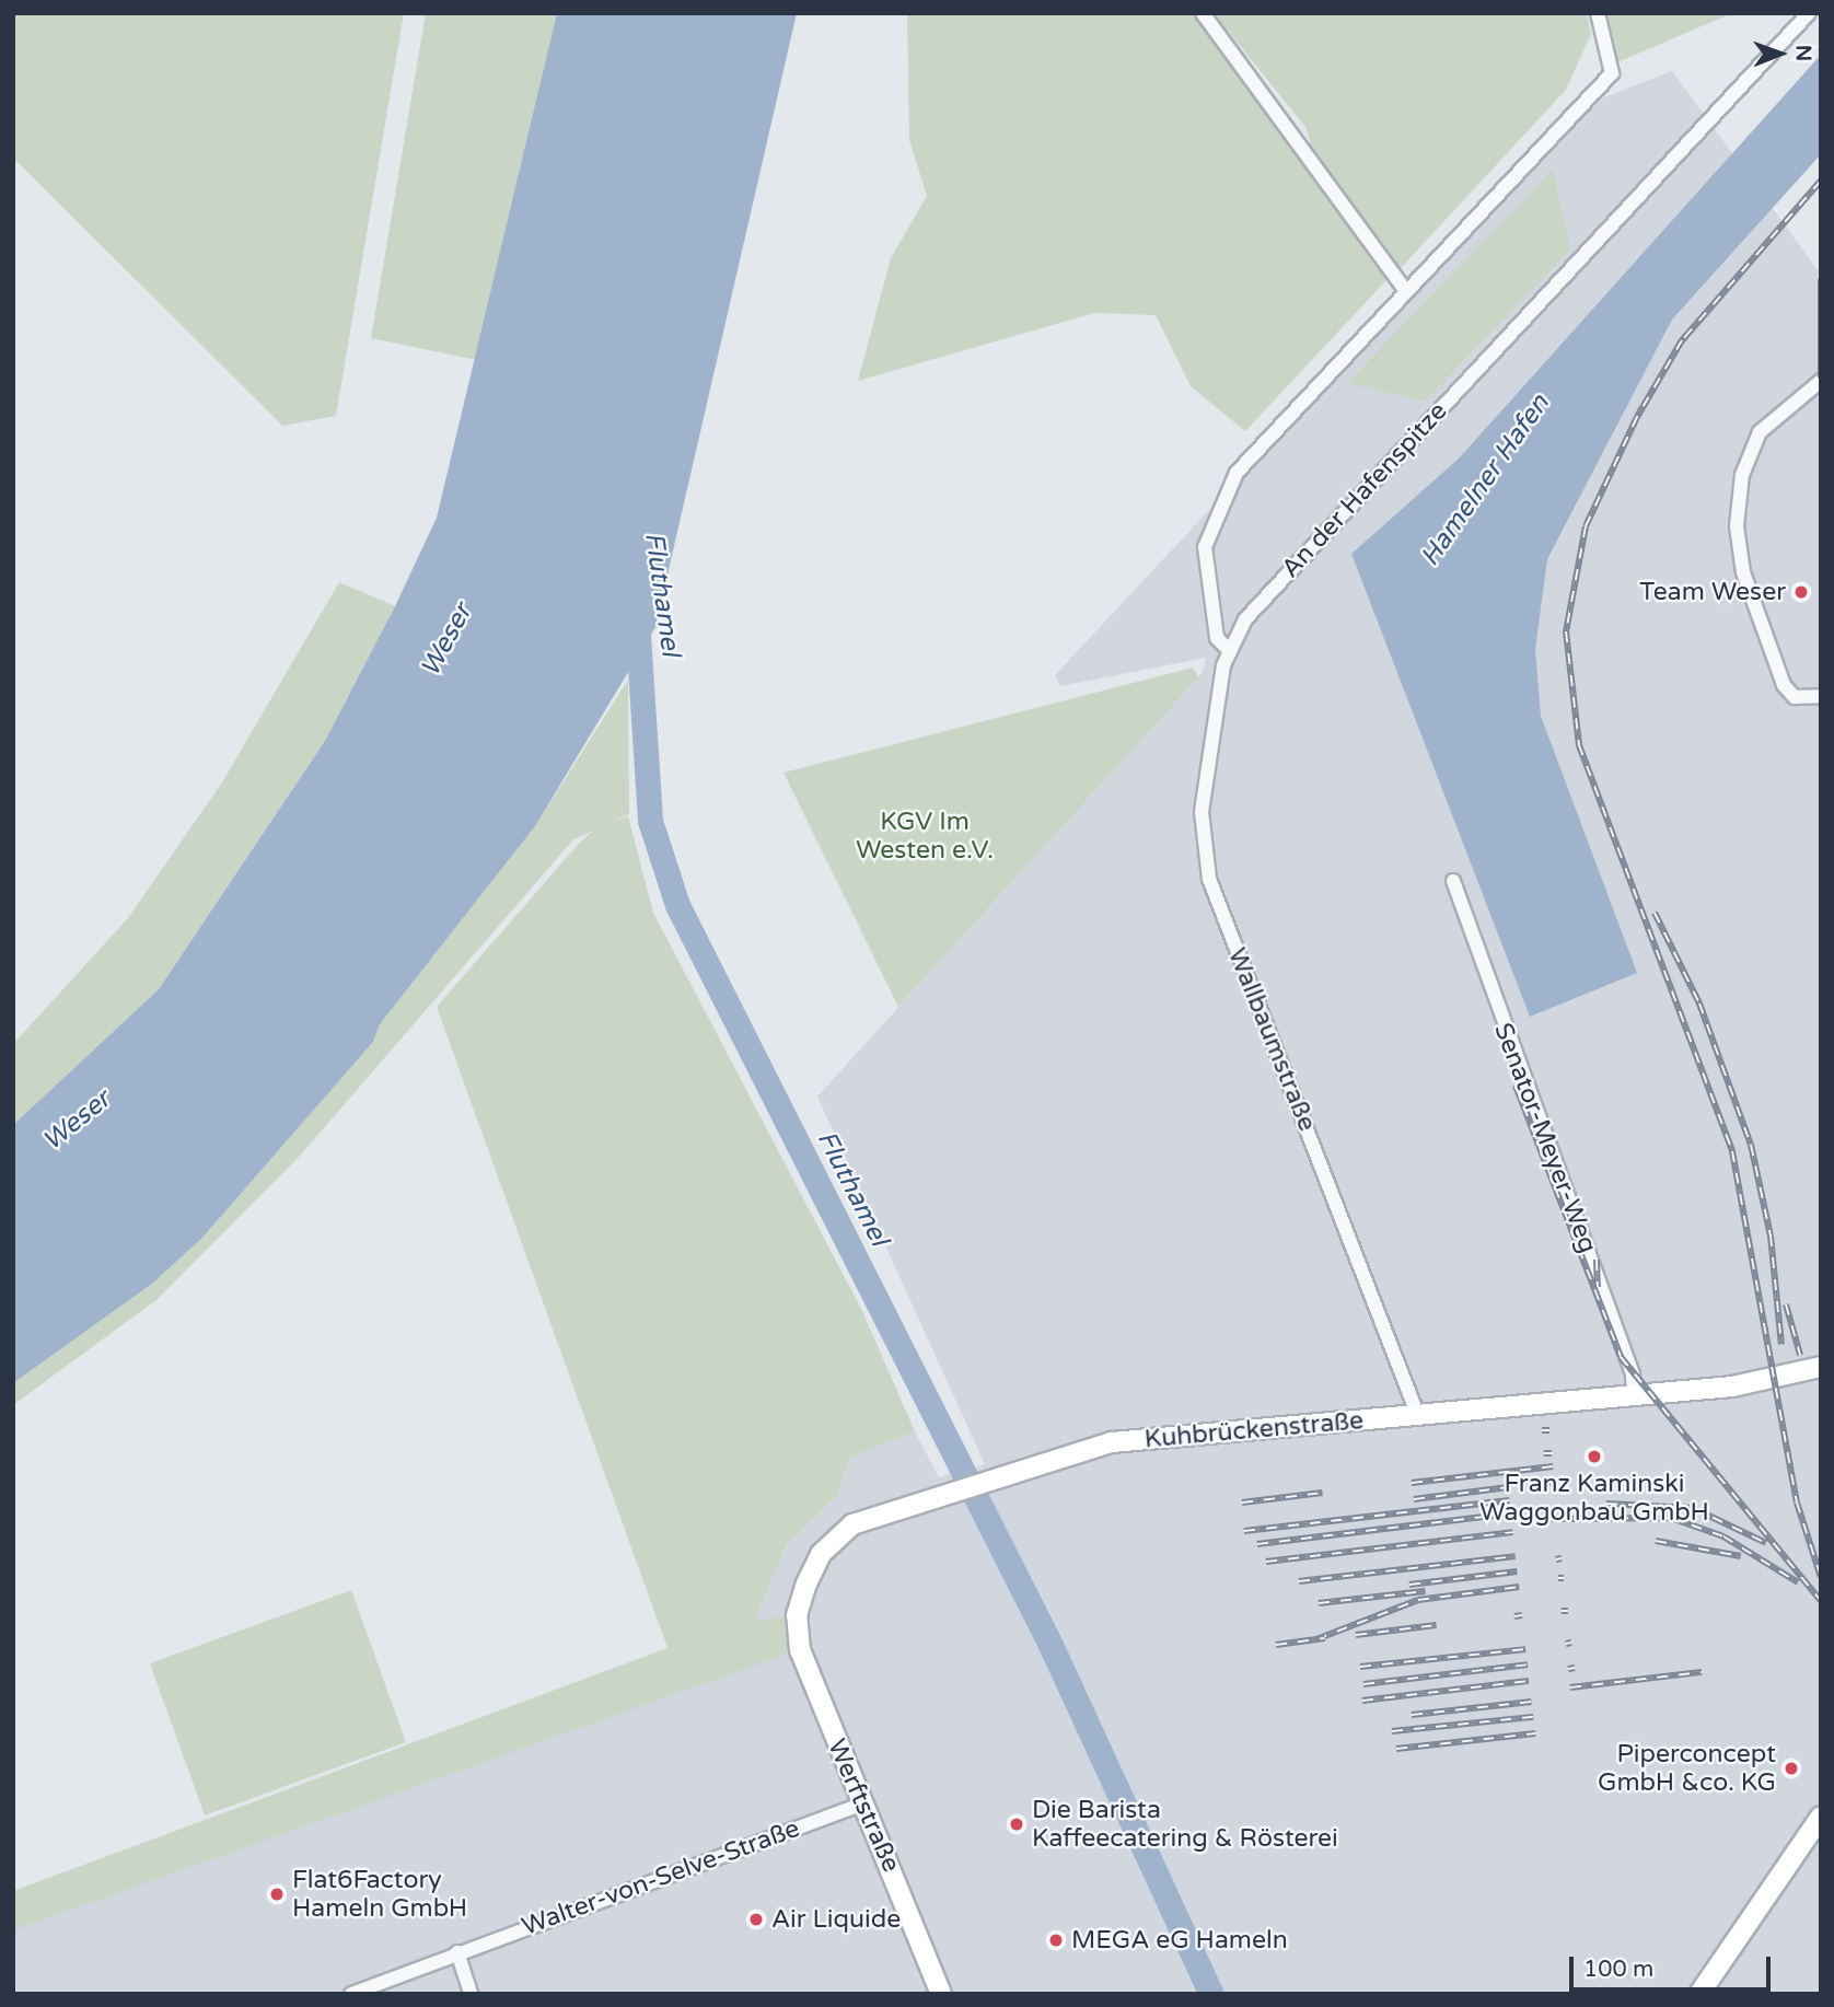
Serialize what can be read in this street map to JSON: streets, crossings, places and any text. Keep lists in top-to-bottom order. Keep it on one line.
{"streets":{"street":["An der Hafenspitze","Wallbaumstraße","Senator-Meyer-Weg","Kuhbrückenstraße","Werftstraße","Walter-von-Selve-Straße"]},"crossings":[["An der Hafenspitze","Wallbaumstraße"],["Wallbaumstraße","Kuhbrückenstraße"],["Senator-Meyer-Weg","Kuhbrückenstraße"],["Kuhbrückenstraße","Werftstraße"],["Werftstraße","Walter-von-Selve-Straße"]],"water":["Hamelner Hafen","Fluthamel","Weser"],"parks":["KGV Im Westen e.V."],"places":["Team Weser","Franz Kaminski Waggonbau GmbH","Piperconcept GmbH &co. KG","Die Barista Kaffeecatering & Rösterei","Flat6Factory Hameln GmbH","Air Liquide","MEGA eG Hameln"],"scale_bar":"100 m","north":"right"}
